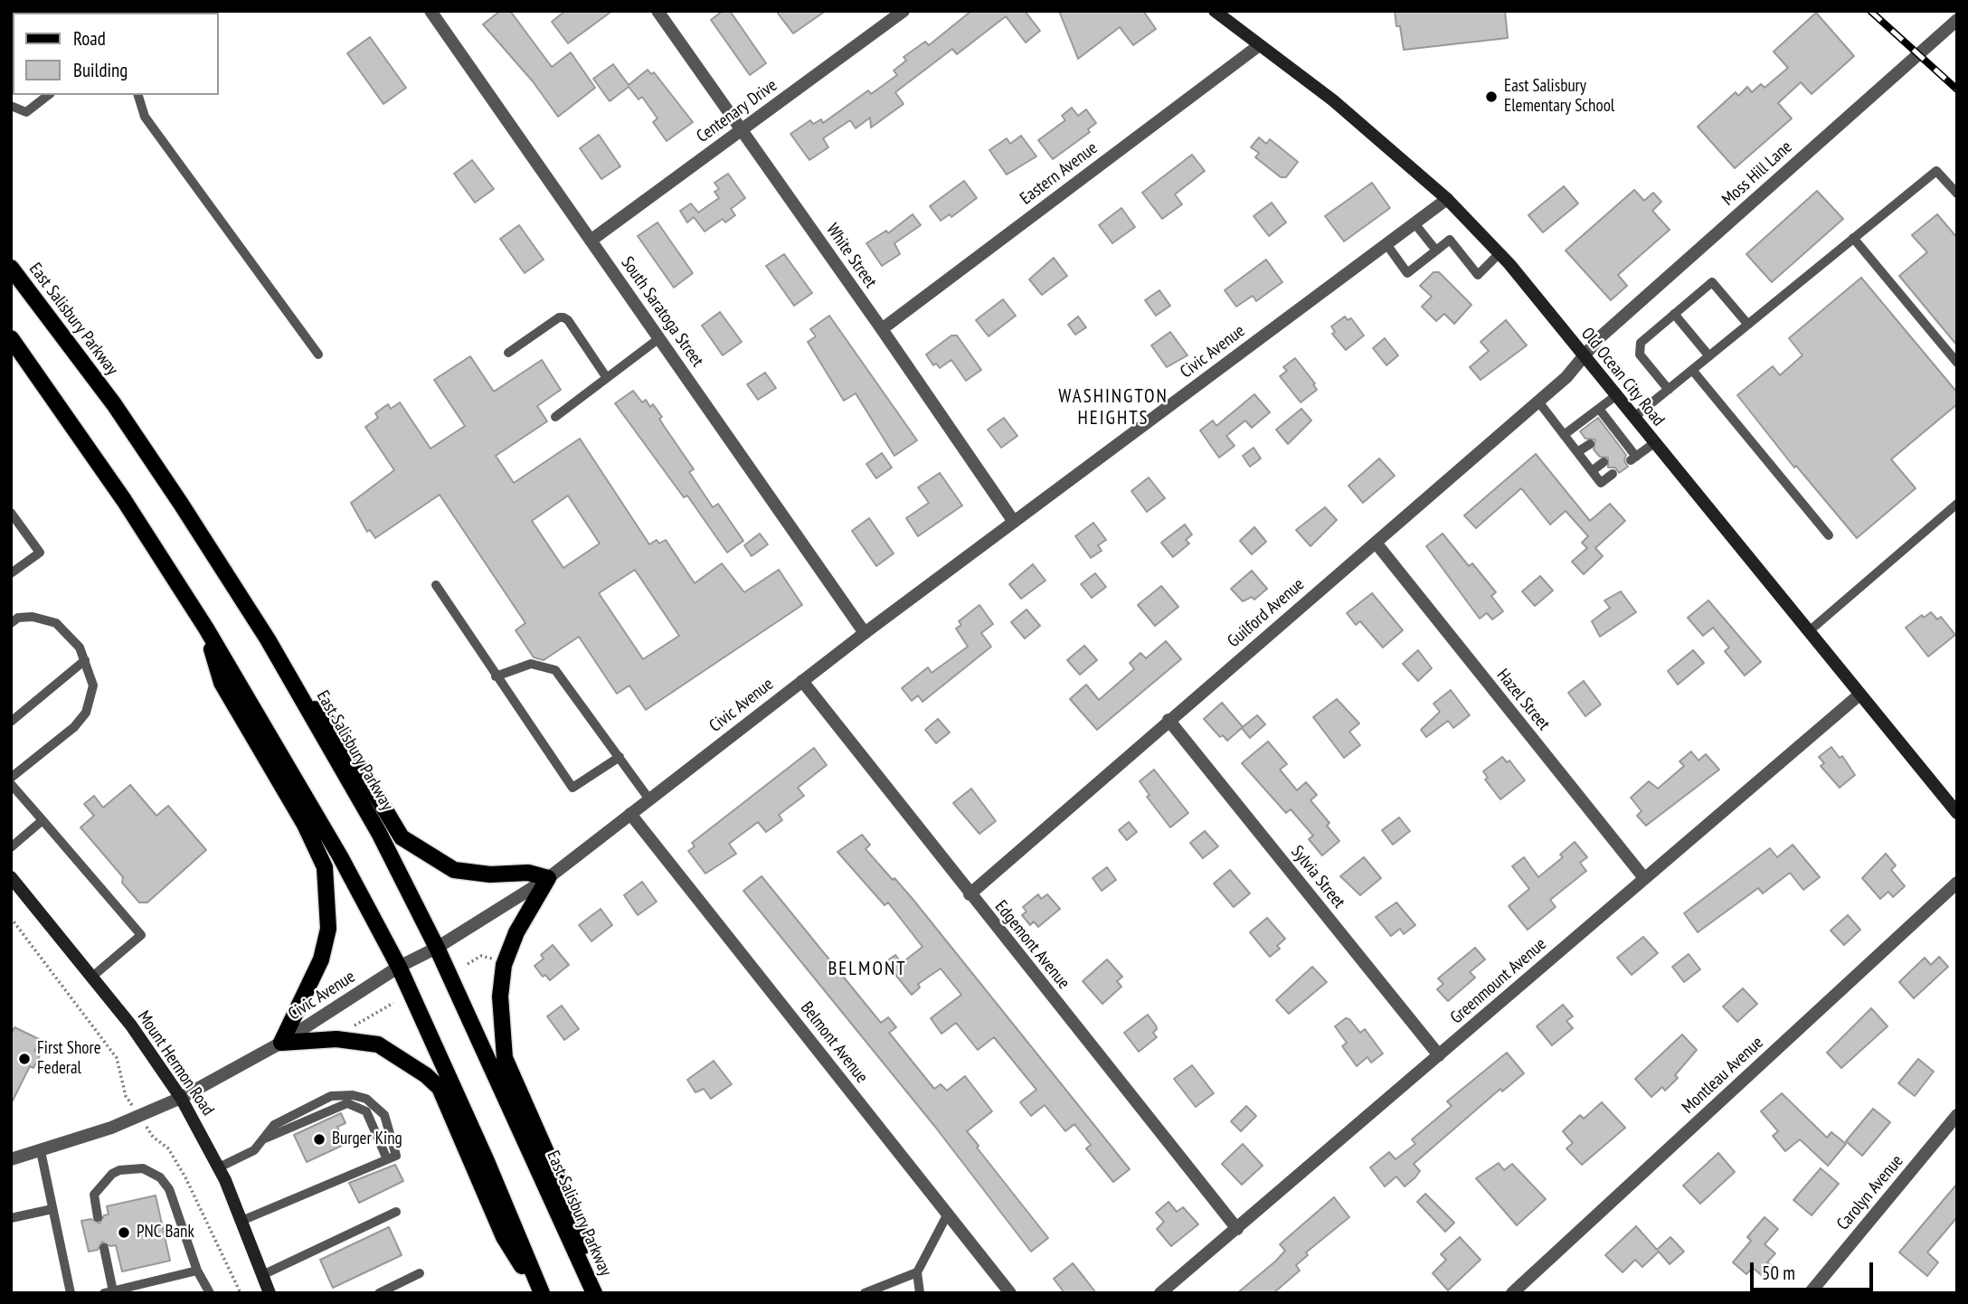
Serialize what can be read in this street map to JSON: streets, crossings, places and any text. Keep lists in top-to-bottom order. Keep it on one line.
{"streets":{"main road":["East Salisbury Parkway","Old Ocean City Road","Mount Hermon Road"],"street":["Centenary Drive","Eastern Avenue","Moss Hill Lane","White Street","South Saratoga Street","Civic Avenue","Guilford Avenue","Hazel Street","Sylvia Street","Edgemont Avenue","Greenmount Avenue","Belmont Avenue","Montleau Avenue","Carolyn Avenue"]},"crossings":[["Centenary Drive","White Street"],["Centenary Drive","South Saratoga Street"],["Eastern Avenue","White Street"],["Eastern Avenue","Old Ocean City Road"],["Moss Hill Lane","Old Ocean City Road"],["Moss Hill Lane","Guilford Avenue"],["White Street","Civic Avenue"],["South Saratoga Street","Civic Avenue"],["East Salisbury Parkway","Civic Avenue"],["Civic Avenue","Old Ocean City Road"],["Civic Avenue","Edgemont Avenue"],["Civic Avenue","Belmont Avenue"],["Civic Avenue","Mount Hermon Road"],["Old Ocean City Road","Guilford Avenue"],["Old Ocean City Road","Greenmount Avenue"],["Guilford Avenue","Hazel Street"],["Guilford Avenue","Sylvia Street"],["Guilford Avenue","Edgemont Avenue"],["Hazel Street","Greenmount Avenue"],["Sylvia Street","Greenmount Avenue"],["Edgemont Avenue","Greenmount Avenue"]],"districts":["WASHINGTON HEIGHTS","BELMONT"],"places":["East Salisbury Elementary School","First Shore Federal","Burger King","PNC Bank"],"legend":["Road","Building"],"scale_bar":"50 m"}
